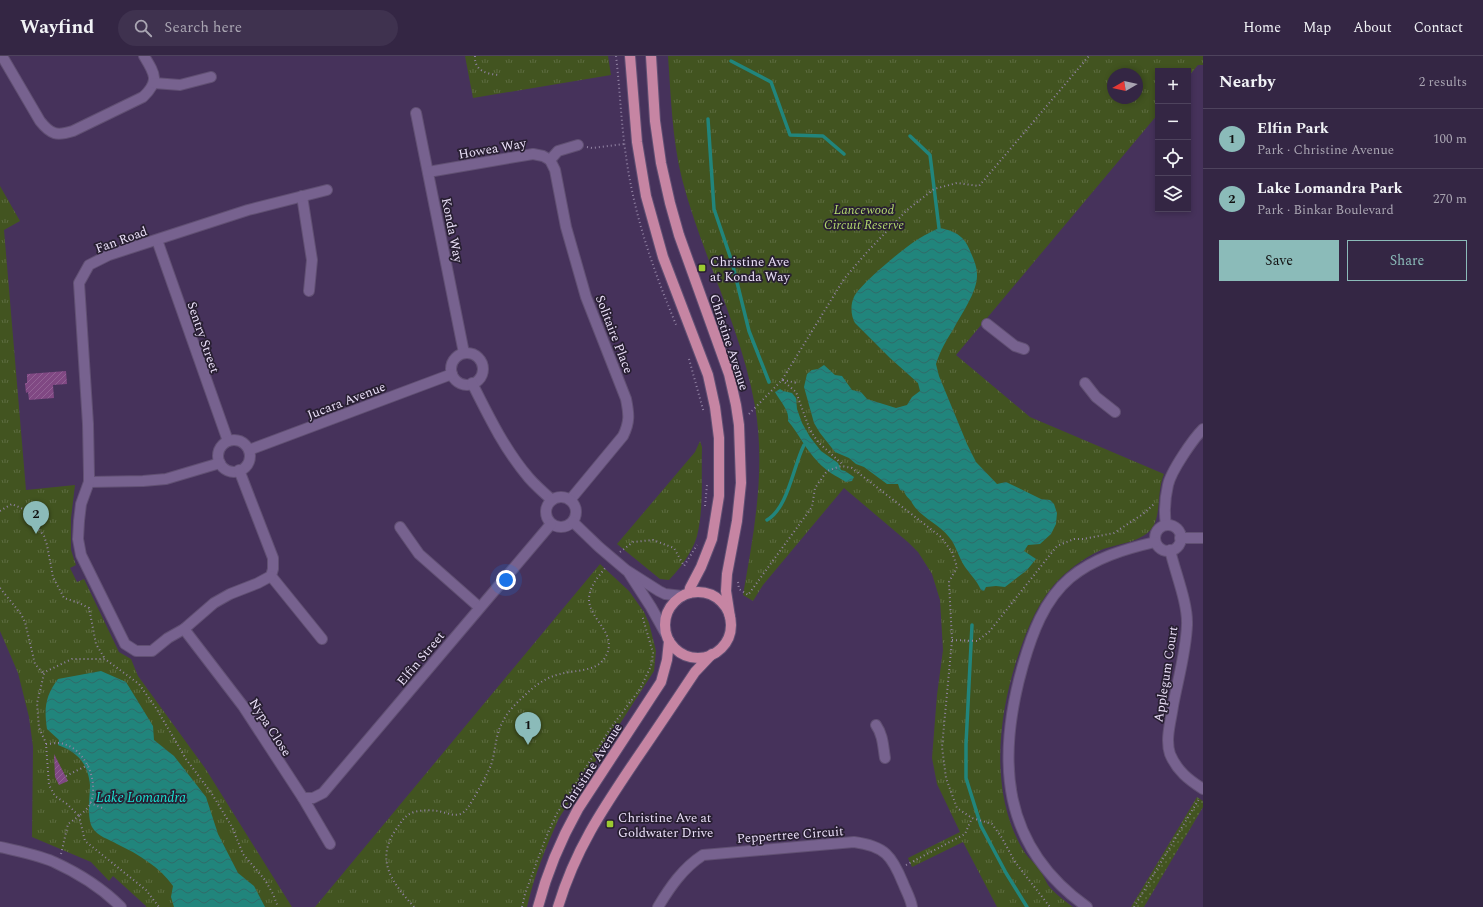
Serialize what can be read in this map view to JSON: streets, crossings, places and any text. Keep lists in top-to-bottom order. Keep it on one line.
{"streets":{"main road":["Christine Avenue"],"street":["Howea Way","Konda Way","Fan Road","Solitaire Place","Sentry Street","Jucara Avenue","Elfin Street","Applegum Court","Nypa Close","Peppertree Circuit"]},"crossings":[["Howea Way","Konda Way"],["Howea Way","Solitaire Place"],["Konda Way","Jucara Avenue"],["Fan Road","Sentry Street"],["Solitaire Place","Elfin Street"],["Sentry Street","Jucara Avenue"],["Elfin Street","Nypa Close"]],"water":["Lake Lomandra"],"parks":["Lancewood Circuit Reserve"],"places":{"transit":["Christine Ave at Konda Way","Christine Ave at Goldwater Drive"]},"north":"left","page":{"header":"Wayfind","search":"Search here","nav":["Home","Map","About","Contact"],"heading":["Nearby","2 results"],"map_buttons":["+","−"],"list":[{"mark":"1","name":"Elfin Park","note":"Park · Christine Avenue","value":"100 m"},{"mark":"2","name":"Lake Lomandra Park","note":"Park · Binkar Boulevard","value":"270 m"}],"buttons":["Save","Share"],"pins":["2","1"]}}
